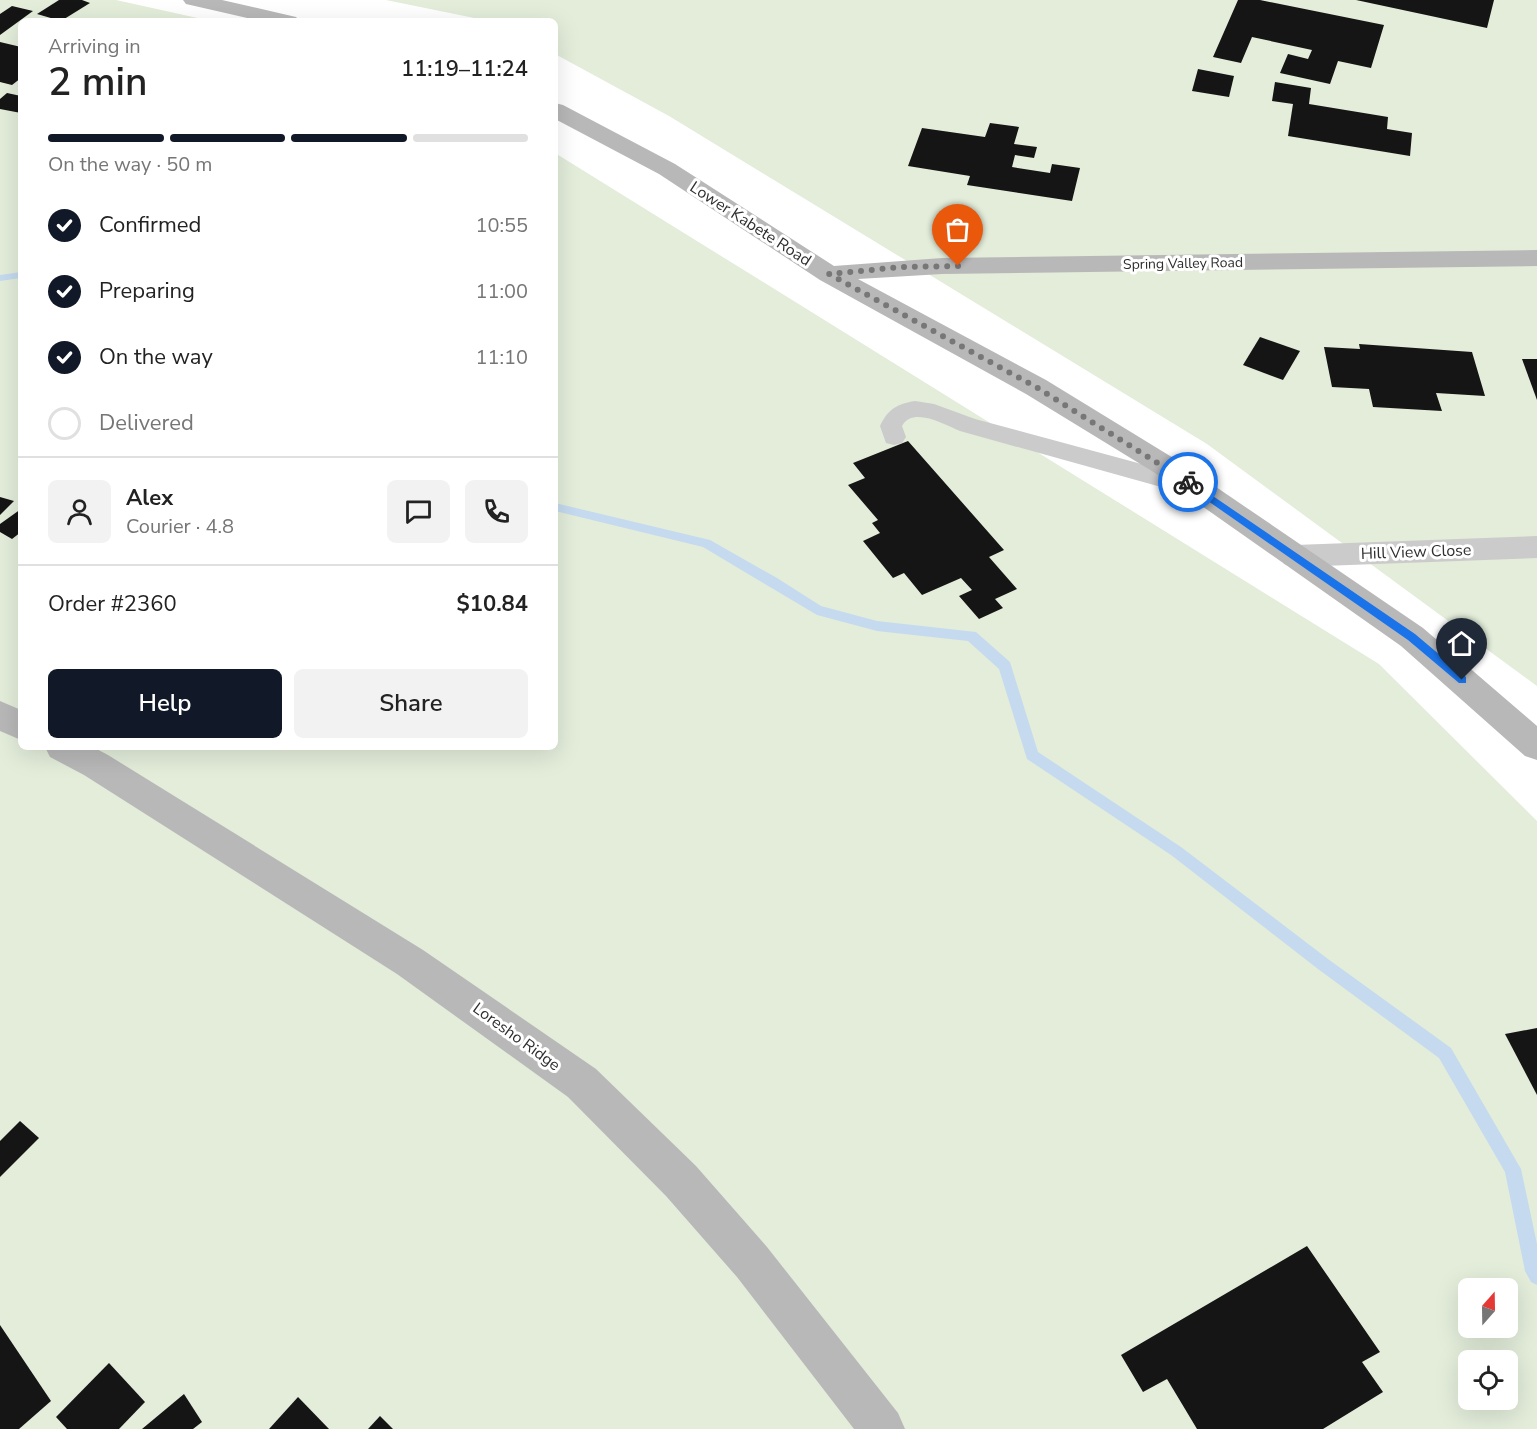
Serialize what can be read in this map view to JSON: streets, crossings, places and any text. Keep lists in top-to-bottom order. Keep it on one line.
{"streets":{"street":["Lower Kabete Road","Spring Valley Road","Hill View Close","Loresho Ridge"]},"crossings":[["Lower Kabete Road","Spring Valley Road"],["Lower Kabete Road","Hill View Close"]],"north":"top","page":{"heading":["2 min","Arriving in","11:19–11:24"],"panel":["Alex","Courier · 4.8","Order #2360","$10.84"],"bar":"On the way · 50 m","list":[["Confirmed","10:55"],["Preparing","11:00"],["On the way","11:10"],"Delivered"],"buttons":["Help","Share"]}}
